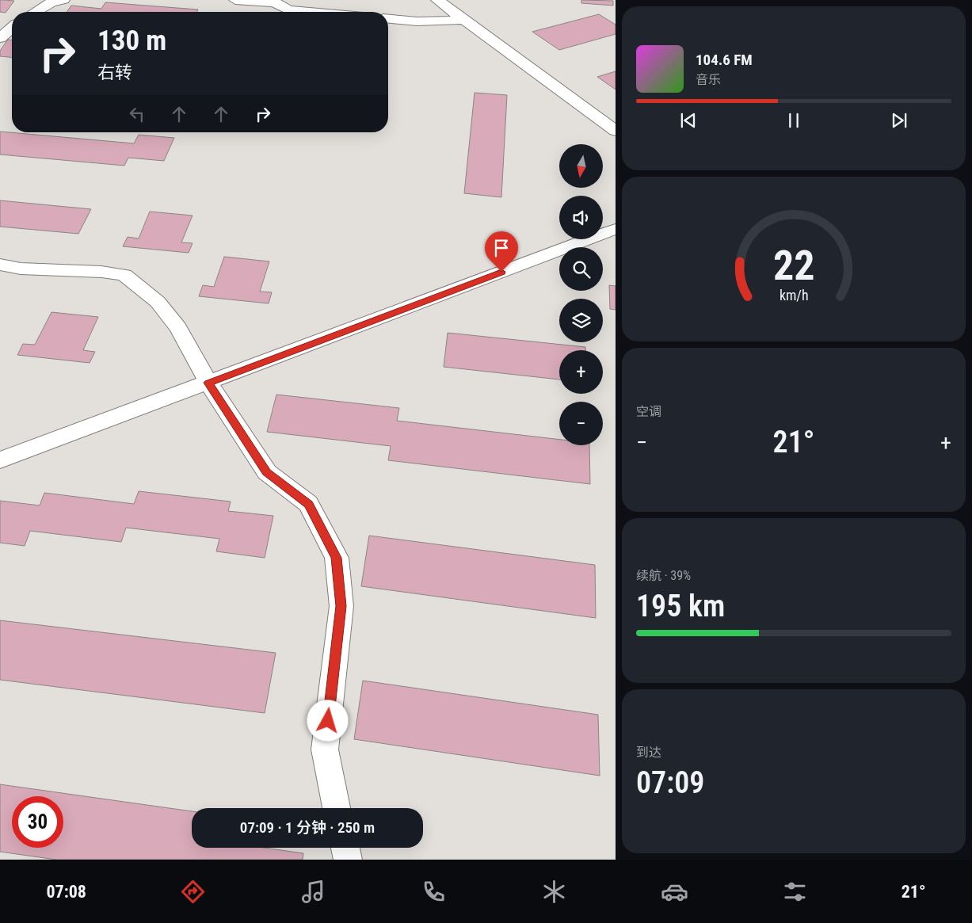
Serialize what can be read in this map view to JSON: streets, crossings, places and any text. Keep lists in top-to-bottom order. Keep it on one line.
{"north":"bottom","page":{"turn":["130 m","右转"],"song":["104.6 FM","音乐"],"map_buttons":["+","−"],"tile":["空调",["续航 · 39%","195 km"],["到达","07:09"]],"heat":["−","21°","+"],"limit":"30","trip":"07:09 · 1 分钟 · 250 m","tabs":["07:08","21°"],"gauge":["22","km/h"]}}
